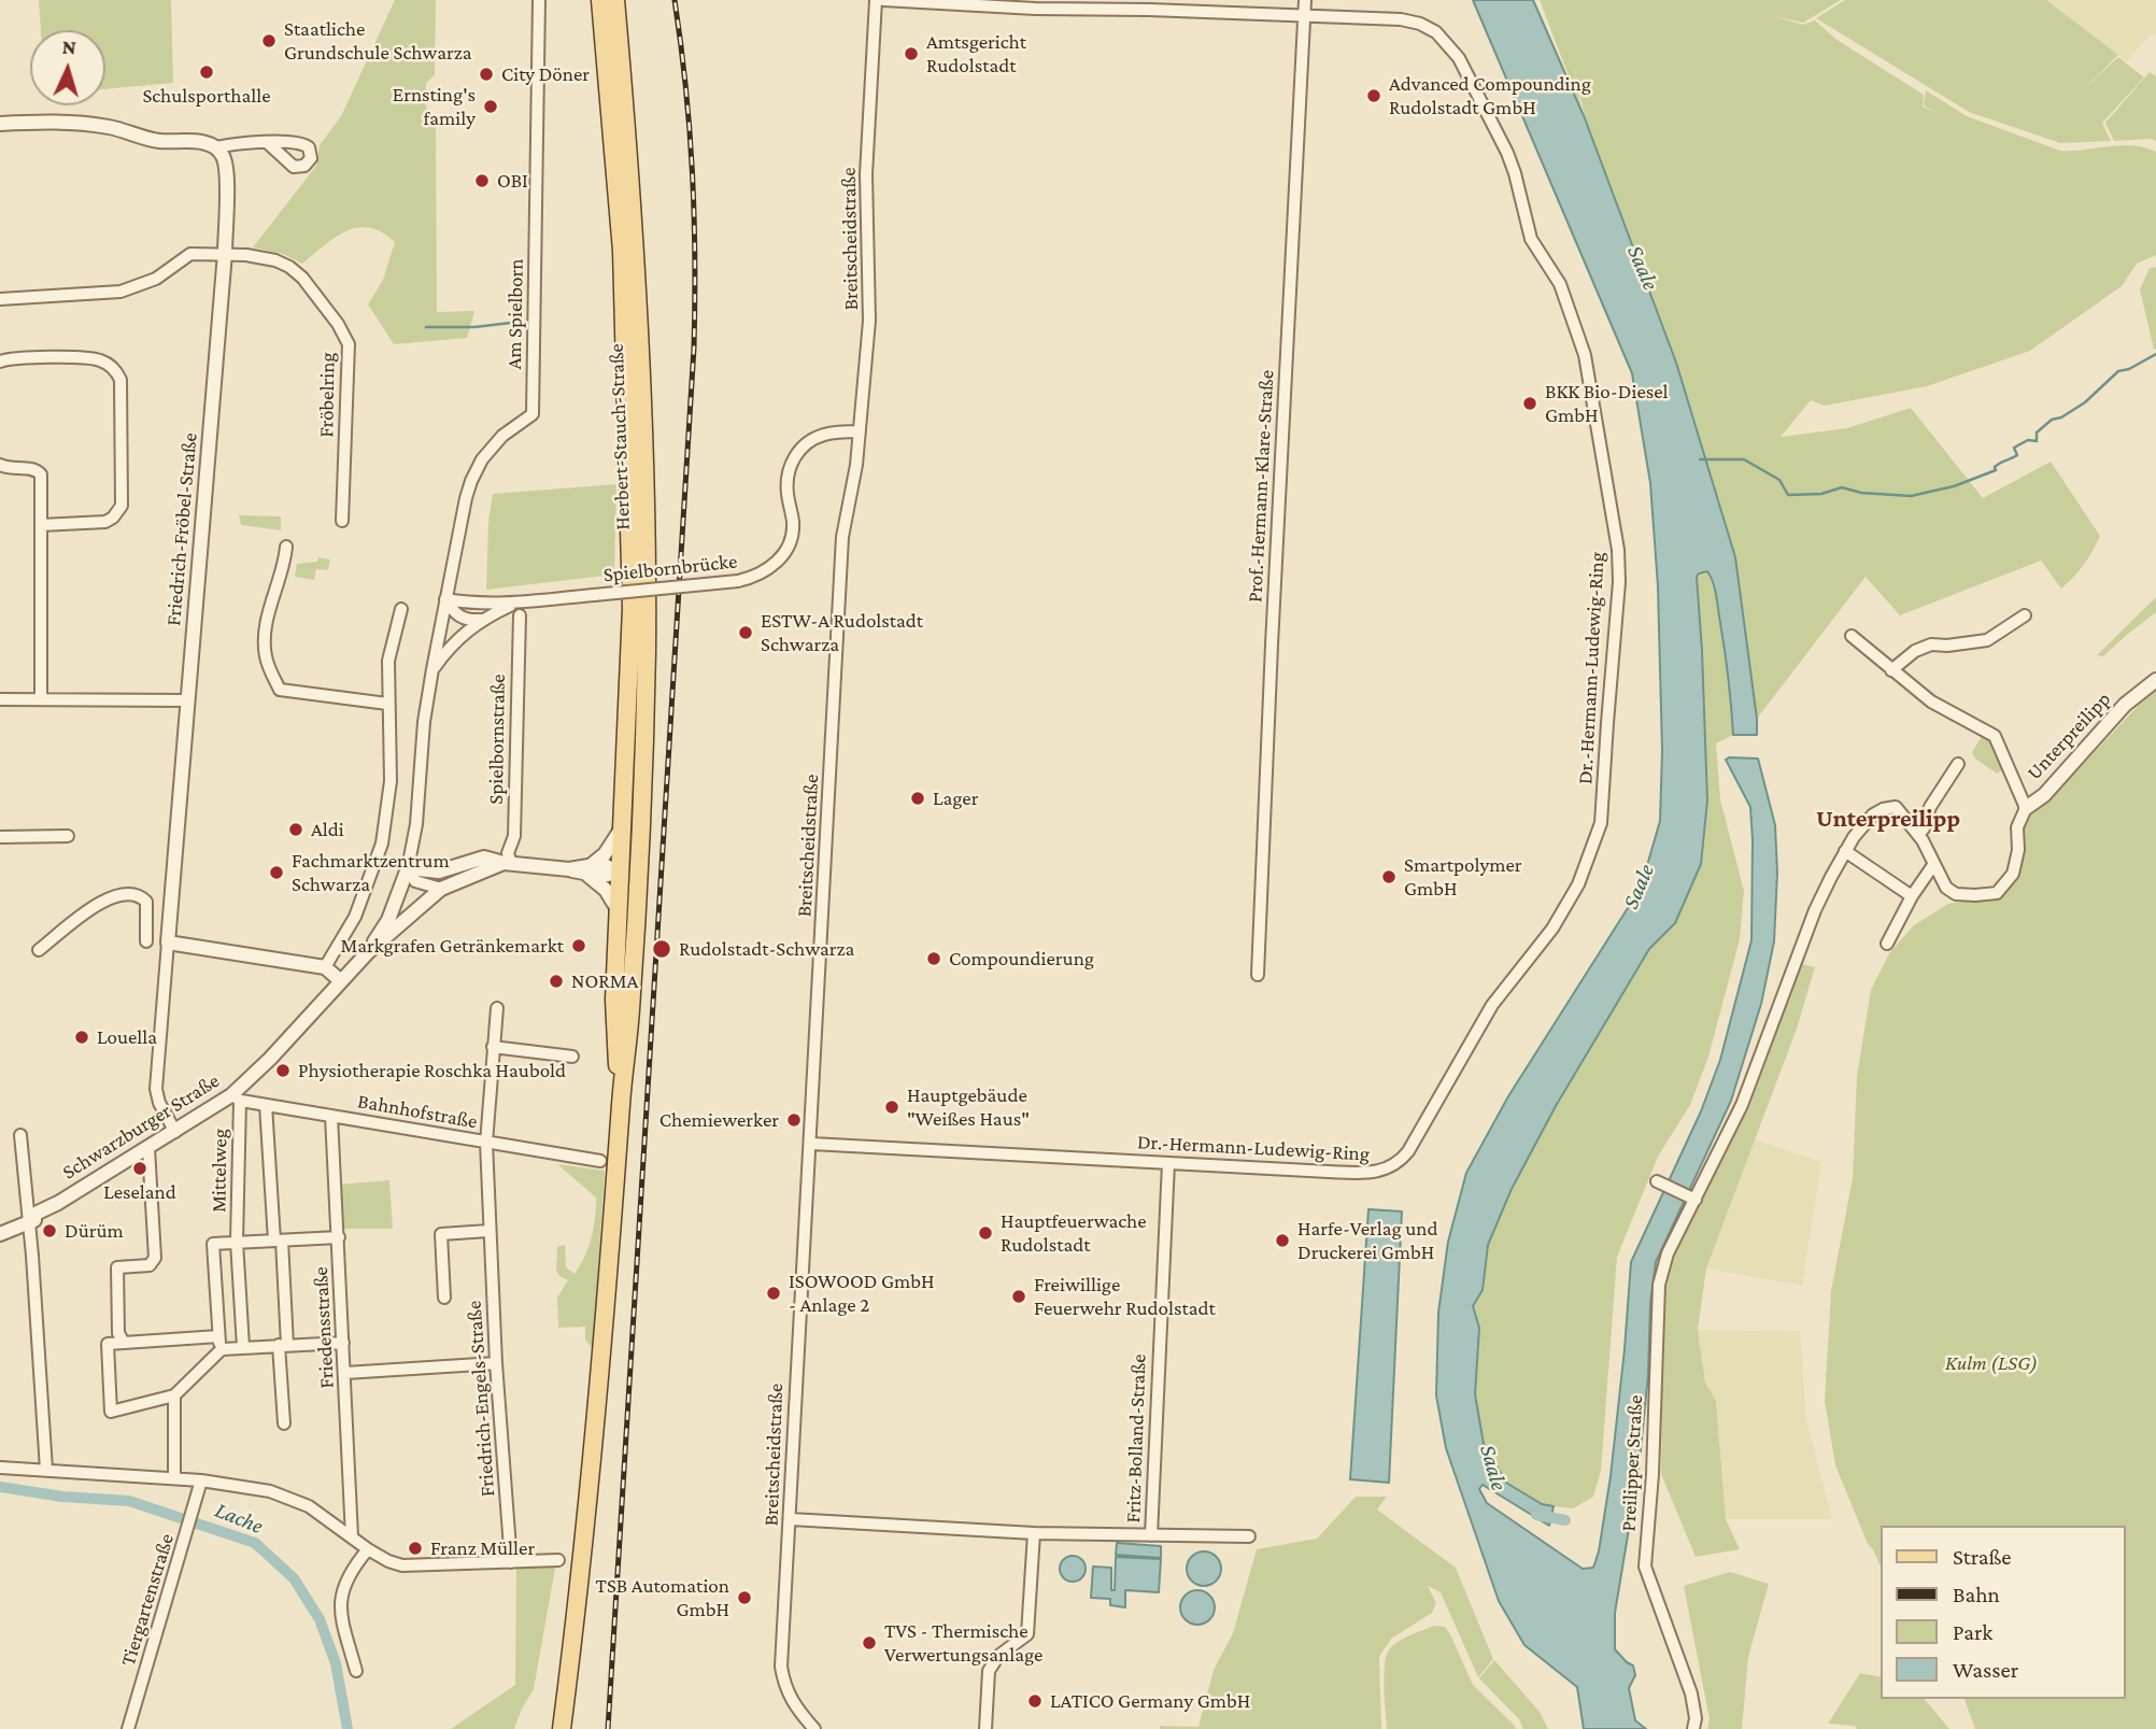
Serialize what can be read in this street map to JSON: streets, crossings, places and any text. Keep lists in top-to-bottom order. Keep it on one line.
{"streets":{"main road":["Herbert-Stauch-Straße"],"street":["Breitscheidstraße","Am Spielborn","Fröbelring","Prof.-Hermann-Klare-Straße","Friedrich-Fröbel-Straße","Spielbornbrücke","Dr.-Hermann-Ludewig-Ring","Unterpreilipp","Spielbornstraße","Bahnhofstraße","Schwarzburger Straße","Mittelweg","Friedensstraße","Friedrich-Engels-Straße","Fritz-Bolland-Straße","Preilipper Straße","Tiergartenstraße"]},"crossings":[["Breitscheidstraße","Spielbornbrücke"],["Breitscheidstraße","Dr.-Hermann-Ludewig-Ring"],["Breitscheidstraße","Fritz-Bolland-Straße"],["Am Spielborn","Spielbornbrücke"],["Am Spielborn","Schwarzburger Straße"],["Fröbelring","Friedrich-Fröbel-Straße"],["Prof.-Hermann-Klare-Straße","Dr.-Hermann-Ludewig-Ring"],["Friedrich-Fröbel-Straße","Schwarzburger Straße"],["Spielbornbrücke","Spielbornstraße"],["Spielbornbrücke","Schwarzburger Straße"],["Dr.-Hermann-Ludewig-Ring","Fritz-Bolland-Straße"],["Unterpreilipp","Preilipper Straße"],["Spielbornstraße","Schwarzburger Straße"],["Bahnhofstraße","Schwarzburger Straße"],["Bahnhofstraße","Mittelweg"],["Bahnhofstraße","Friedensstraße"],["Bahnhofstraße","Friedrich-Engels-Straße"],["Schwarzburger Straße","Mittelweg"],["Mittelweg","Friedensstraße"]],"districts":["Unterpreilipp"],"water":["Saale","Lache"],"parks":["Kulm (LSG)"],"places":["Staatliche Grundschule Schwarza","Amtsgericht Rudolstadt","Schulsporthalle","City Döner","Advanced Compounding Rudolstadt GmbH","Ernsting's family","OBI","BKK Bio-Diesel GmbH","ESTW-A Rudolstadt Schwarza","Lager","Aldi","Fachmarktzentrum Schwarza","Smartpolymer GmbH","Markgrafen Getränkemarkt","Rudolstadt-Schwarza","Compoundierung","NORMA","Louella","Physiotherapie Roschka Haubold","Hauptgebäude \"Weißes Haus\"","Chemiewerker","Leseland","Dürüm","Hauptfeuerwache Rudolstadt","Harfe-Verlag und Druckerei GmbH","ISOWOOD GmbH - Anlage 2","Freiwillige Feuerwehr Rudolstadt","Franz Müller","TSB Automation GmbH","TVS - Thermische Verwertungsanlage","LATICO Germany GmbH"],"legend":["Straße","Bahn","Park","Wasser"],"north":"top"}
